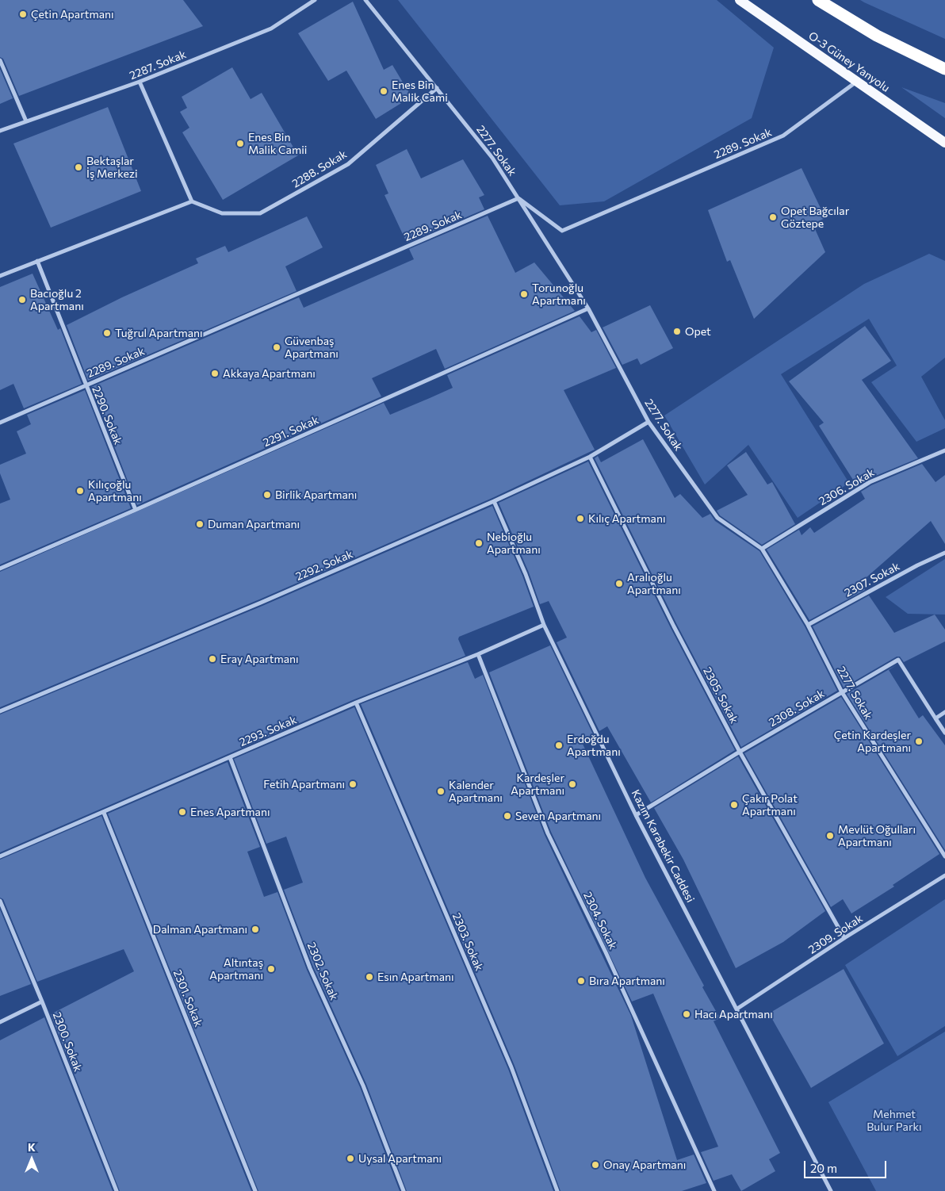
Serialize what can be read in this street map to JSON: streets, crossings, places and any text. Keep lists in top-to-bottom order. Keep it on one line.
{"streets":{"main road":["O-3 Güney Yanyolu"],"street":["2287. Sokak","2289. Sokak","2277. Sokak","2288. Sokak","2290. Sokak","2291. Sokak","2306. Sokak","2292. Sokak","2307. Sokak","2305. Sokak","2308. Sokak","2293. Sokak","Kazım Karabekir Caddesi","2304. Sokak","2309. Sokak","2303. Sokak","2302. Sokak","2301. Sokak","2300. Sokak"]},"crossings":[["O-3 Güney Yanyolu","2289. Sokak"],["2289. Sokak","2277. Sokak"],["2289. Sokak","2290. Sokak"],["2277. Sokak","2288. Sokak"],["2277. Sokak","2291. Sokak"],["2277. Sokak","2306. Sokak"],["2277. Sokak","2292. Sokak"],["2277. Sokak","2307. Sokak"],["2277. Sokak","2308. Sokak"],["2290. Sokak","2291. Sokak"],["2292. Sokak","2305. Sokak"],["2292. Sokak","Kazım Karabekir Caddesi"],["2305. Sokak","2308. Sokak"],["2305. Sokak","2309. Sokak"],["2308. Sokak","Kazım Karabekir Caddesi"],["2293. Sokak","Kazım Karabekir Caddesi"],["2293. Sokak","2304. Sokak"],["2293. Sokak","2303. Sokak"],["2293. Sokak","2302. Sokak"],["2293. Sokak","2301. Sokak"],["Kazım Karabekir Caddesi","2309. Sokak"]],"parks":["Mehmet Bulur Parkı"],"places":["Çetin Apartmanı","Enes Bin Malik Cami","Enes Bin Malik Camii","Bektaşlar İş Merkezi","Opet Bağcılar Göztepe","Torunoğlu Apartmanı","Bacıoğlu 2 Apartmanı","Opet","Tuğrul Apartmanı","Güvenbaş Apartmanı","Akkaya Apartmanı","Kılıçoğlu Apartmanı","Birlik Apartmanı","Kılıç Apartmanı","Duman Apartmanı","Nebioğlu Apartmanı","Aralıoğlu Apartmanı","Eray Apartmanı","Çetin Kardeşler Apartmanı","Erdoğdu Apartmanı","Fetih Apartmanı","Kardeşler Apartmanı","Kalender Apartmanı","Çakır Polat Apartmanı","Enes Apartmanı","Seven Apartmanı","Mevlüt Oğulları Apartmanı","Dalman Apartmanı","Altıntaş Apartmanı","Esın Apartmanı","Bıra Apartmanı","Hacı Apartmanı","Uysal Apartmanı","Onay Apartmanı"],"scale_bar":"20 m","north":"top"}
